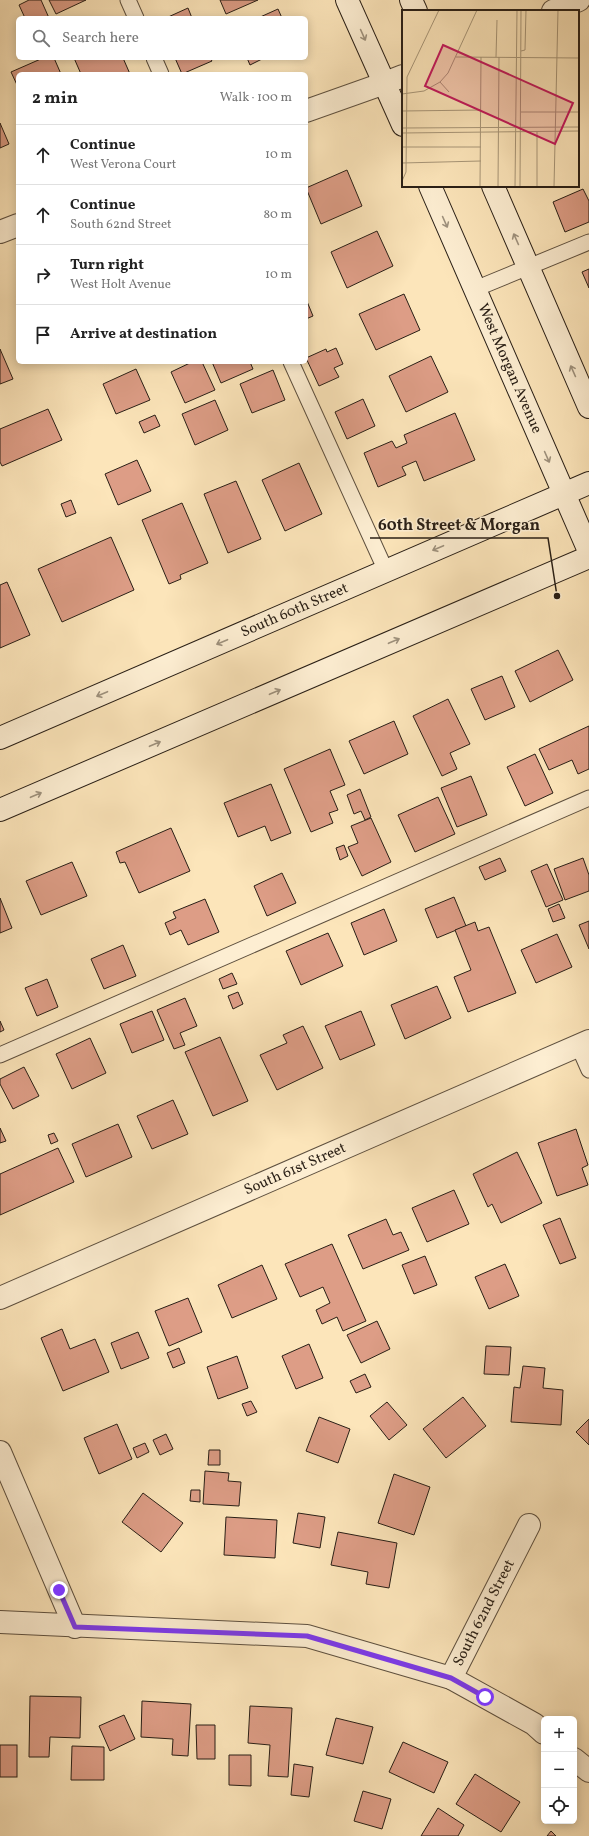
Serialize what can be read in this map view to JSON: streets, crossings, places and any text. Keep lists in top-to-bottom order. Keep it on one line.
{"streets":{"street":["West Morgan Avenue","South 60th Street","South 61st Street","South 62nd Street"]},"crossings":[["West Morgan Avenue","South 60th Street"]],"places":["60th Street & Morgan"],"page":{"search":"Search here","heading":["2 min","Walk · 100 m"],"list":[["Continue","West Verona Court","10 m"],["Continue","South 62nd Street","80 m"],["Turn right","West Holt Avenue","10 m"],"Arrive at destination"],"map_buttons":["+","−"]}}
